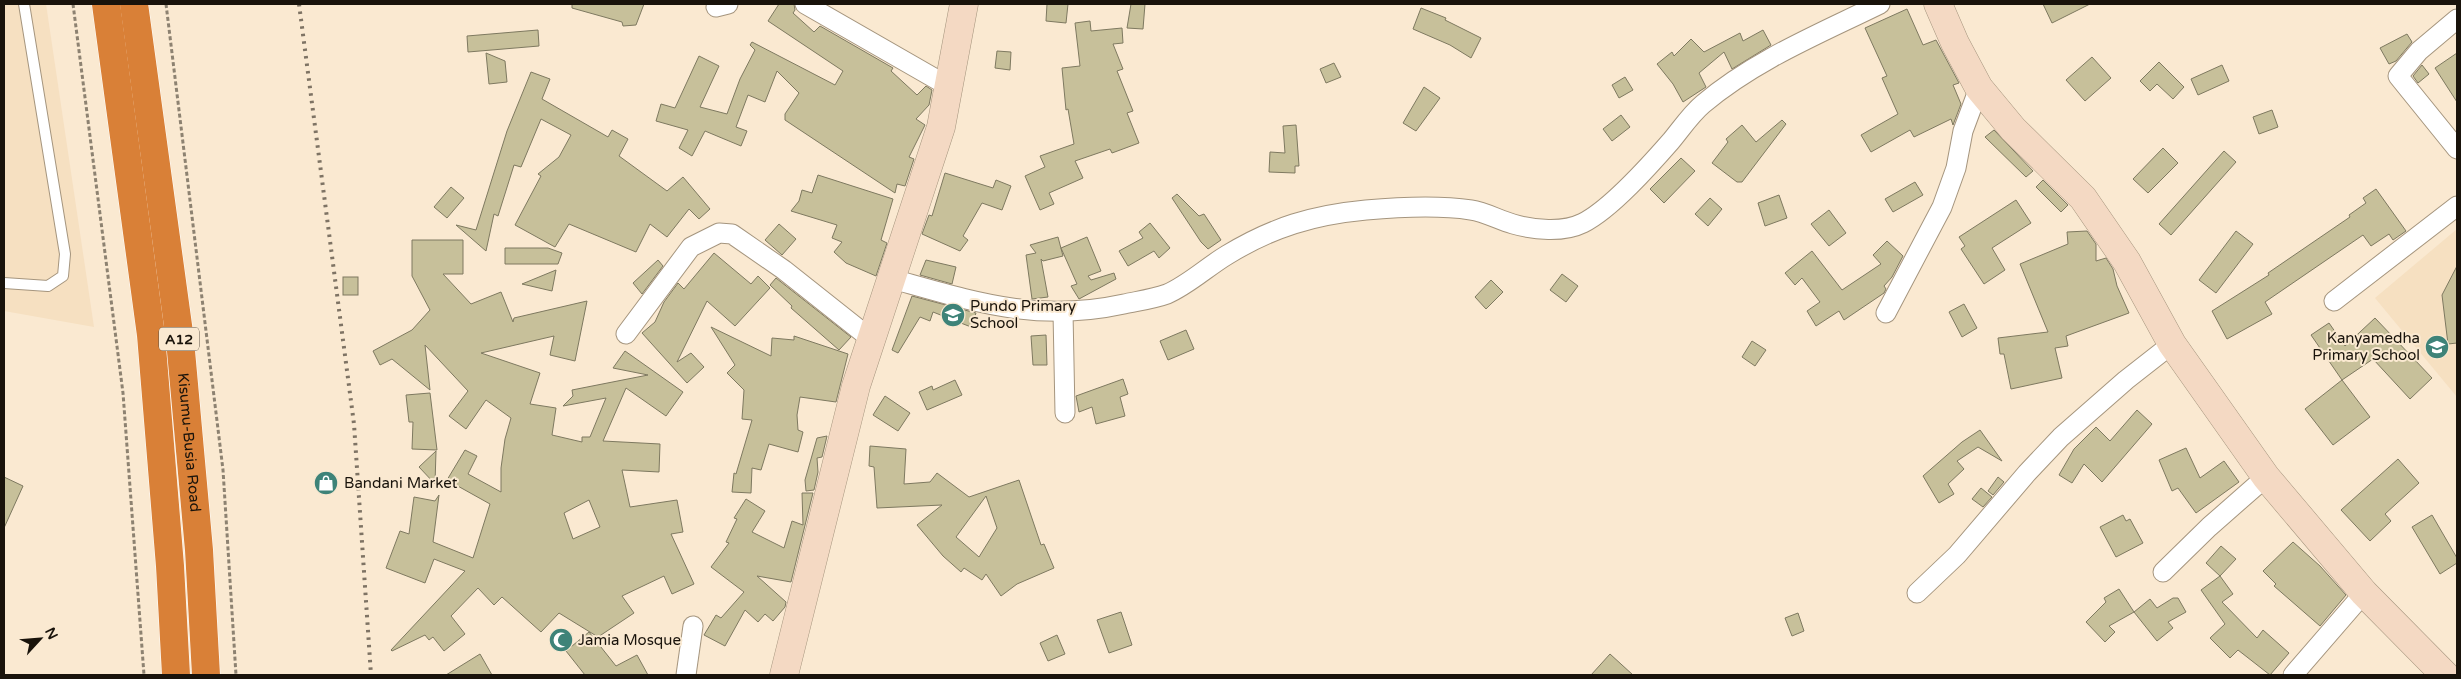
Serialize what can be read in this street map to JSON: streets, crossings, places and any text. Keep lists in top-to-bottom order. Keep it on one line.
{"streets":{"highway":["A12","Kisumu-Busia Road"]},"places":{"school or university":["Pundo Primary School","Kanyamedha Primary School"],"shop":["Bandani Market"],"mosque":["Jamia Mosque"]},"north":"top right"}
